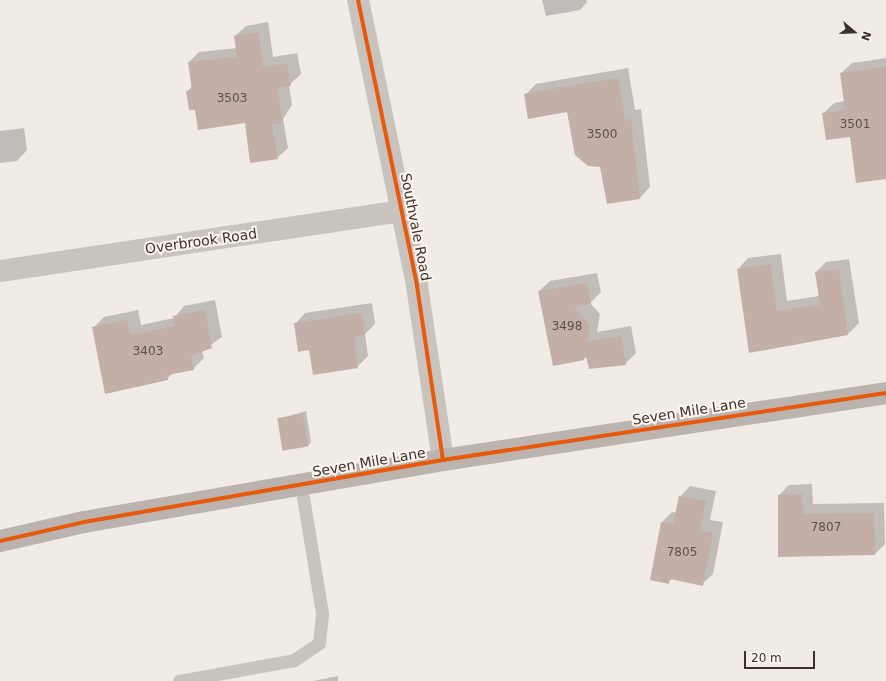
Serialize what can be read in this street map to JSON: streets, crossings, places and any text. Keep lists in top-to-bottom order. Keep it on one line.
{"streets":{"street":["Southvale Road","Overbrook Road","Seven Mile Lane"]},"crossings":[["Southvale Road","Overbrook Road"],["Southvale Road","Seven Mile Lane"]],"house_numbers":["3503","3501","3500","3498","3403","7807","7805"],"scale_bar":"20 m","north":"right"}
